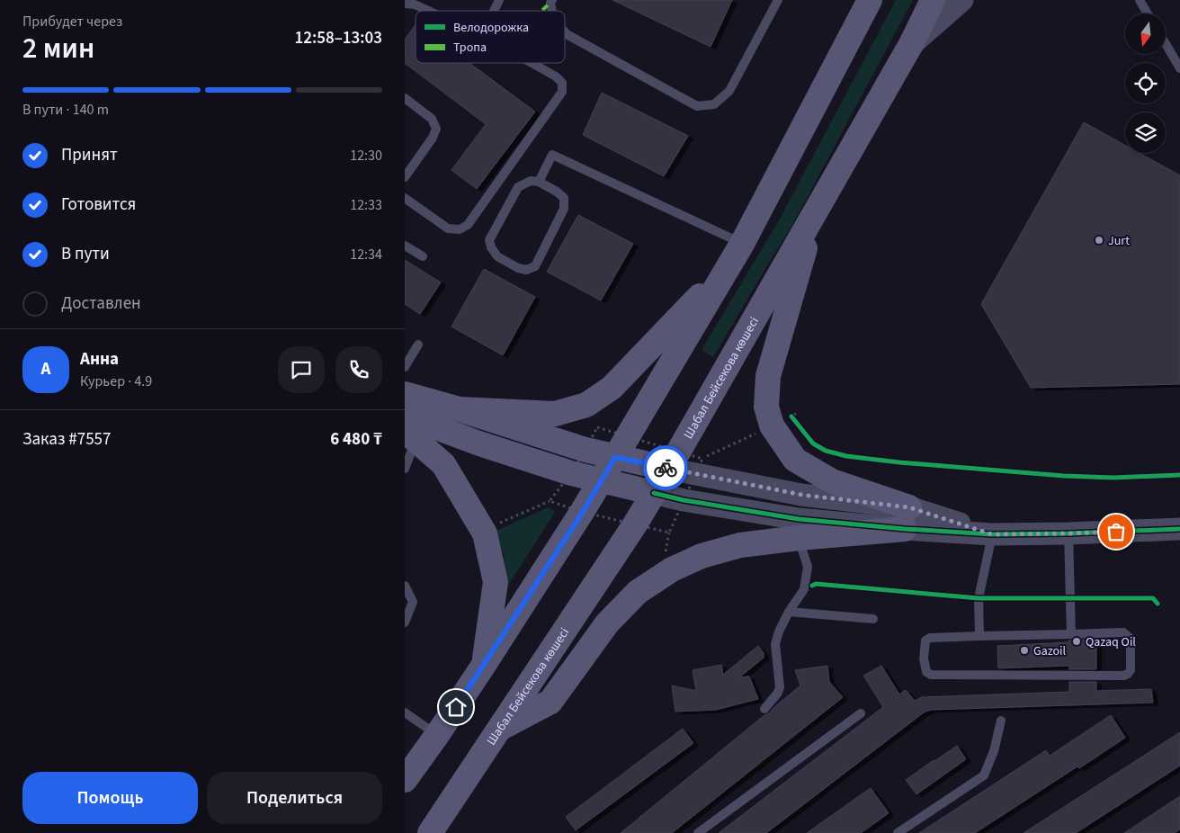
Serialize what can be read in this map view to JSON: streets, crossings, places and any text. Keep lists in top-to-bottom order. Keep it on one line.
{"streets":{"main road":["Шабал Бейсекова көшесі"]},"places":["Jurt","Qazaq Oil","Gazoil"],"legend":["Велодорожка","Тропа"],"north":"bottom","page":{"heading":["2 мин","Прибудет через","12:58–13:03"],"panel":["Анна","Курьер · 4.9","Заказ #7557","6 480 ₸"],"bar":"В пути · 140 m","list":[["Принят","12:30"],["Готовится","12:33"],["В пути","12:34"],"Доставлен"],"round":"А","buttons":["Помощь","Поделиться"]}}
